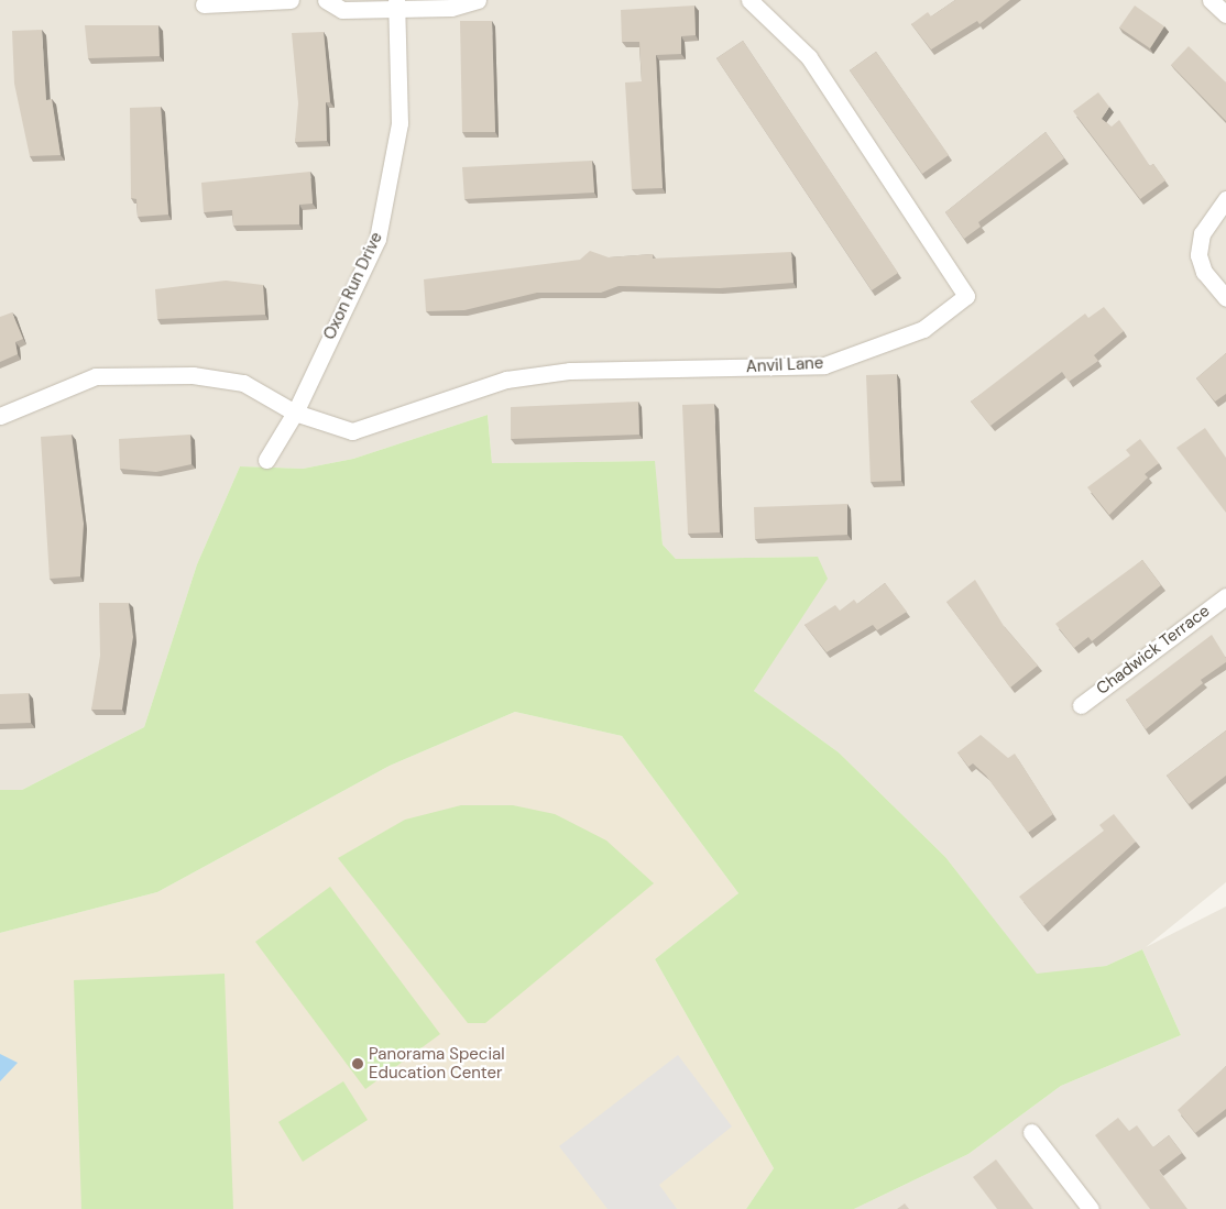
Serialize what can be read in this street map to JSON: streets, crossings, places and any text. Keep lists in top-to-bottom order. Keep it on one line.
{"streets":{"street":["Oxon Run Drive","Anvil Lane","Chadwick Terrace"]},"crossings":[["Oxon Run Drive","Anvil Lane"]],"places":["Panorama Special Education Center"]}
